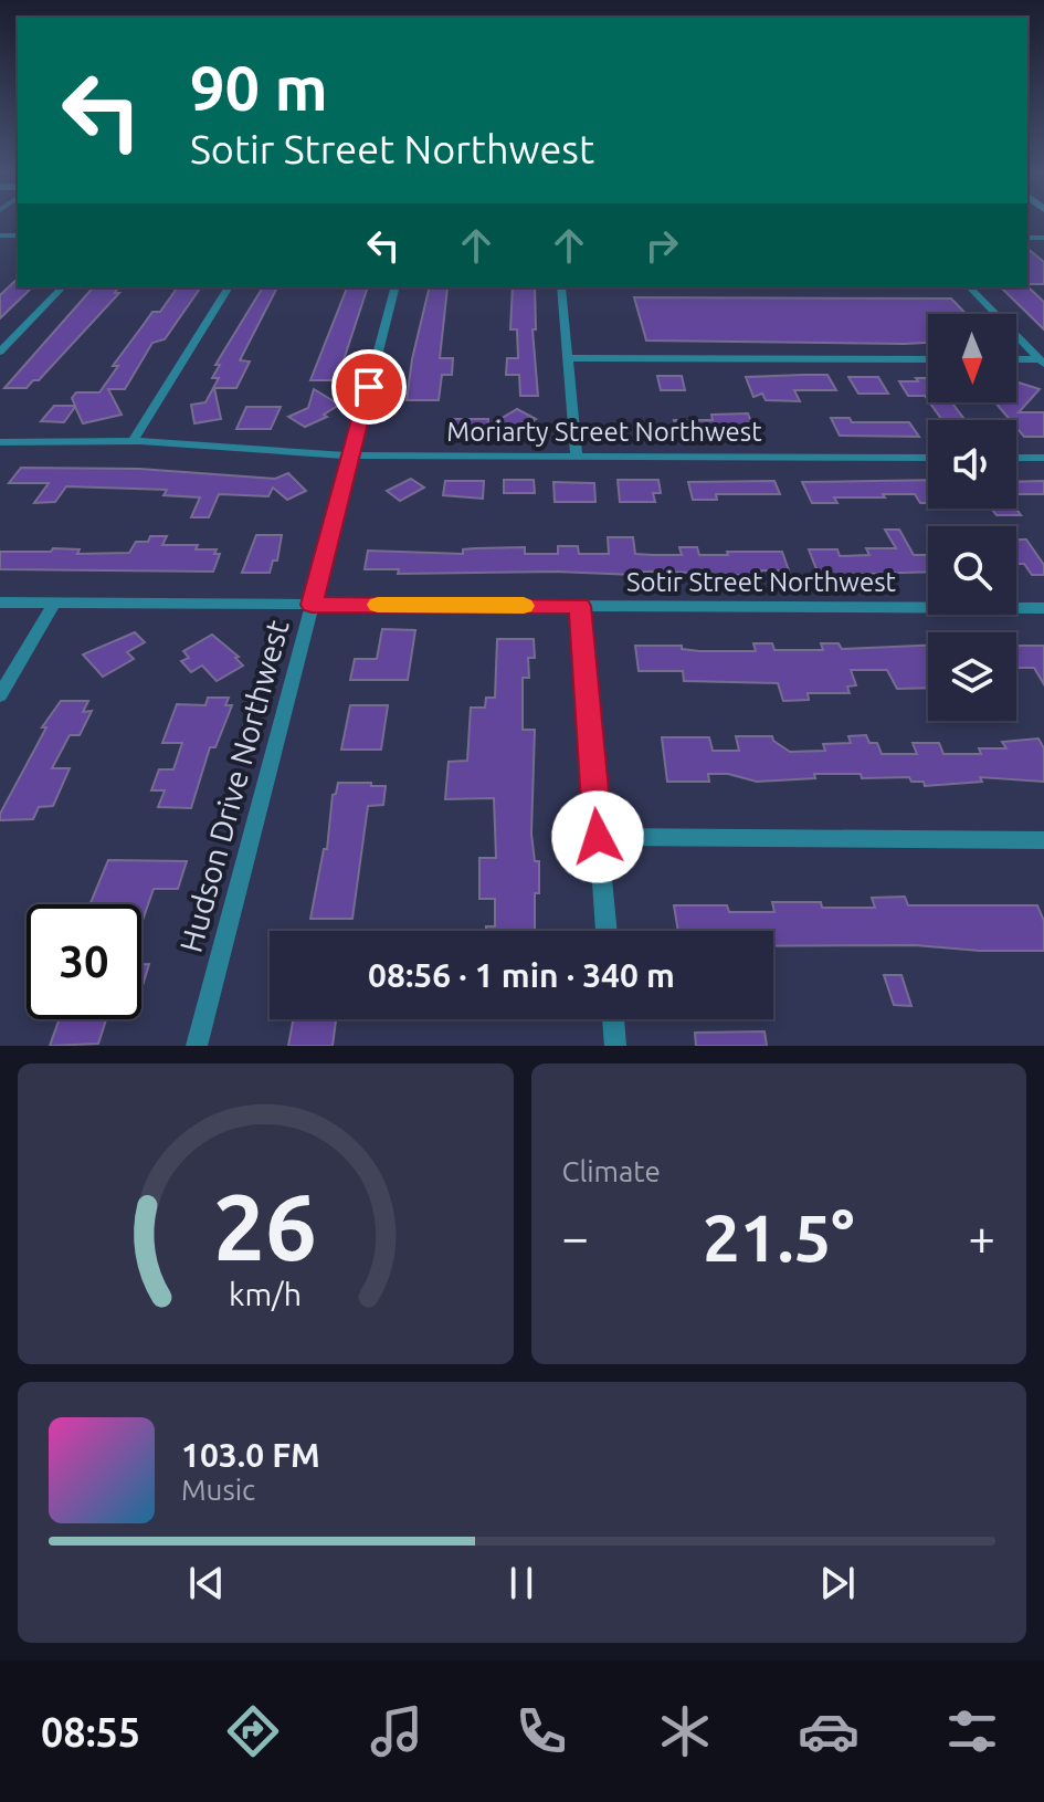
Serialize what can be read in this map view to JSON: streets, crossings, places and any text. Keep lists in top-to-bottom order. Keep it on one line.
{"streets":{"street":["Moriarty Street Northwest","Sotir Street Northwest","Hudson Drive Northwest"]},"crossings":[["Moriarty Street Northwest","Hudson Drive Northwest"],["Sotir Street Northwest","Hudson Drive Northwest"]],"north":"bottom","page":{"turn":["90 m","Sotir Street Northwest"],"limit":"30","trip":"08:56 · 1 min · 340 m","tile":"Climate","heat":["−","21.5°","+"],"song":["103.0 FM","Music"],"tabs":"08:55","gauge":["26","km/h"]}}
